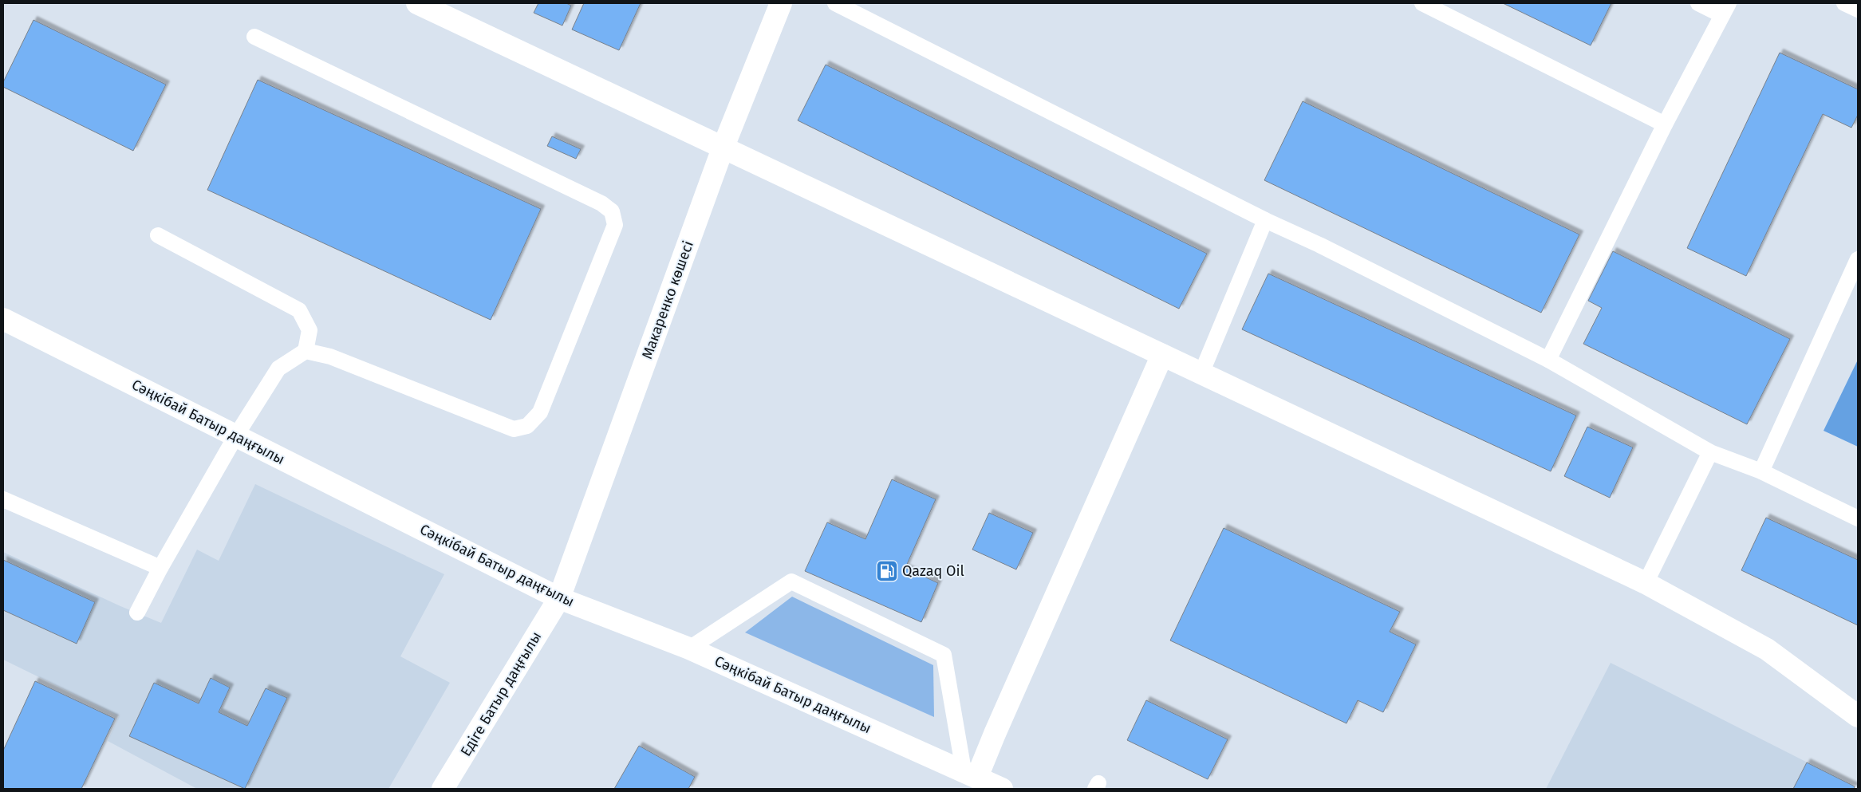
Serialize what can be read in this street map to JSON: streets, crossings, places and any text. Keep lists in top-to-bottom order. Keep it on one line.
{"streets":{"street":["Макаренко көшесі","Сәңкібай Батыр даңғылы","Едіге Батыр даңғылы"]},"crossings":[["Макаренко көшесі","Сәңкібай Батыр даңғылы"],["Макаренко көшесі","Едіге Батыр даңғылы"],["Сәңкібай Батыр даңғылы","Едіге Батыр даңғылы"]],"places":{"fuel station":["Qazaq Oil"]}}
